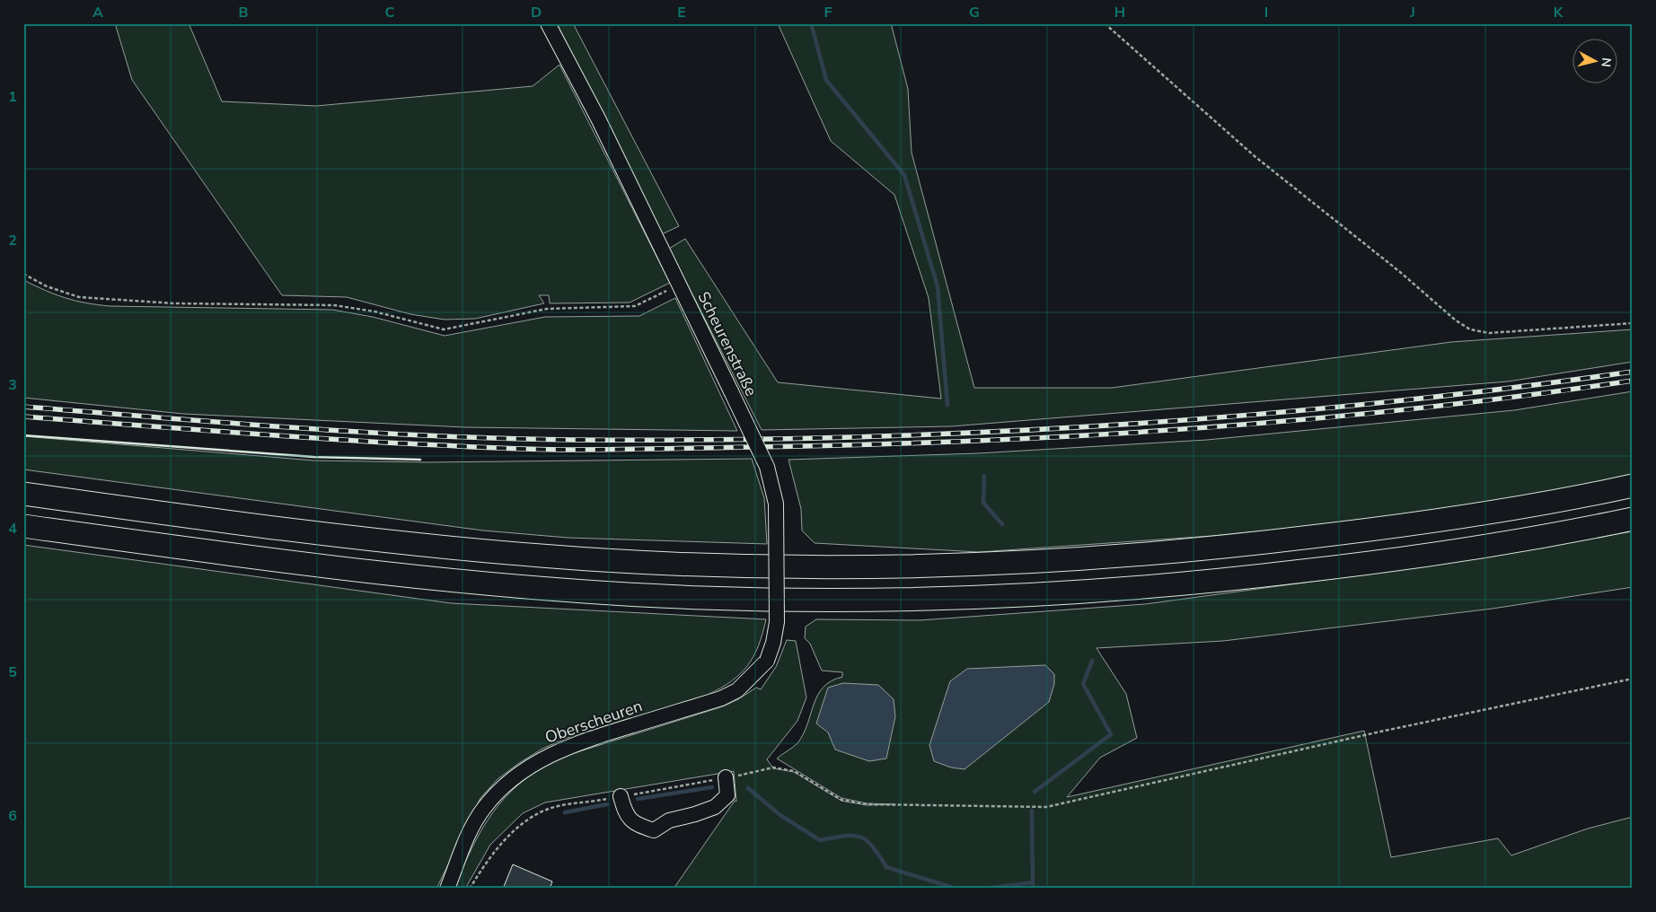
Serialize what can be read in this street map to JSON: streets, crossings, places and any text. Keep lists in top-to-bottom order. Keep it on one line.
{"streets":{"street":["Scheurenstraße","Oberscheuren"]},"crossings":[["Scheurenstraße","Oberscheuren"]],"north":"right","grid":{"columns":["A","B","C","D","E","F","G","H","I","J","K"],"rows":["1","2","3","4","5","6"]}}
